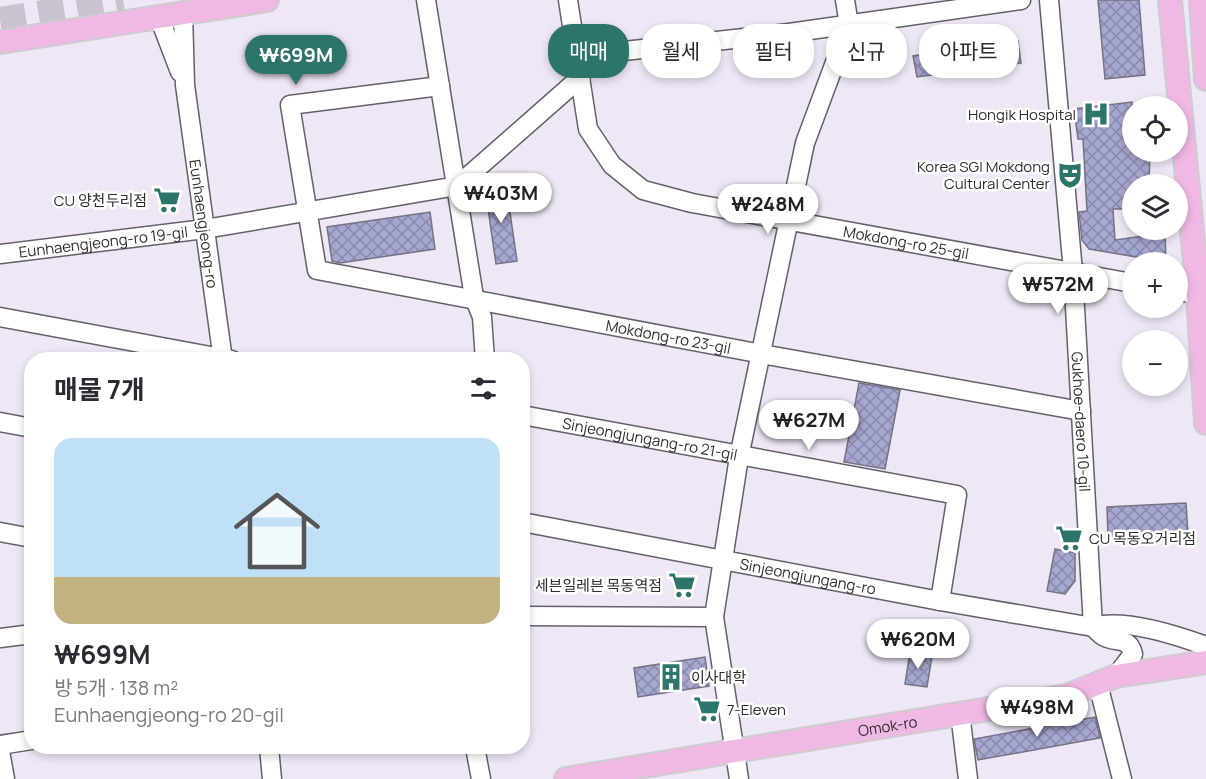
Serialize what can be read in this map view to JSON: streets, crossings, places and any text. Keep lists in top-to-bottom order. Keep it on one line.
{"streets":{"main road":["Omok-ro"],"street":["Eunhaengjeong-ro","Eunhaengjeong-ro 19-gil","Mokdong-ro 25-gil","Mokdong-ro 23-gil","Gukhoe-daero 10-gil","Sinjeongjungang-ro 21-gil","Sinjeongjungang-ro"]},"crossings":[["Eunhaengjeong-ro","Eunhaengjeong-ro 19-gil"],["Eunhaengjeong-ro 19-gil","Mokdong-ro 23-gil"],["Mokdong-ro 25-gil","Gukhoe-daero 10-gil"],["Mokdong-ro 23-gil","Gukhoe-daero 10-gil"],["Gukhoe-daero 10-gil","Sinjeongjungang-ro"],["Sinjeongjungang-ro 21-gil","Sinjeongjungang-ro"],["Sinjeongjungang-ro","Omok-ro"]],"places":{"hospital":["Hongik Hospital"],"theatre":["Korea SGI Mokdong Cultural Center"],"supermarket":["CU 양천두리점","CU 목동오거리점","세븐일레븐 목동역점","7-Eleven"],"building":["이사대학"]},"page":{"chip":["매매","월세","필터","신규","아파트"],"price":["₩699M","₩403M","₩248M","₩572M","₩627M","₩620M","₩498M"],"map_buttons":["+","−"],"heading":"매물 7개","list":[{"name":"₩699M","note":"방 5개 · 138 m² · Eunhaengjeong-ro 20-gil"}]}}
